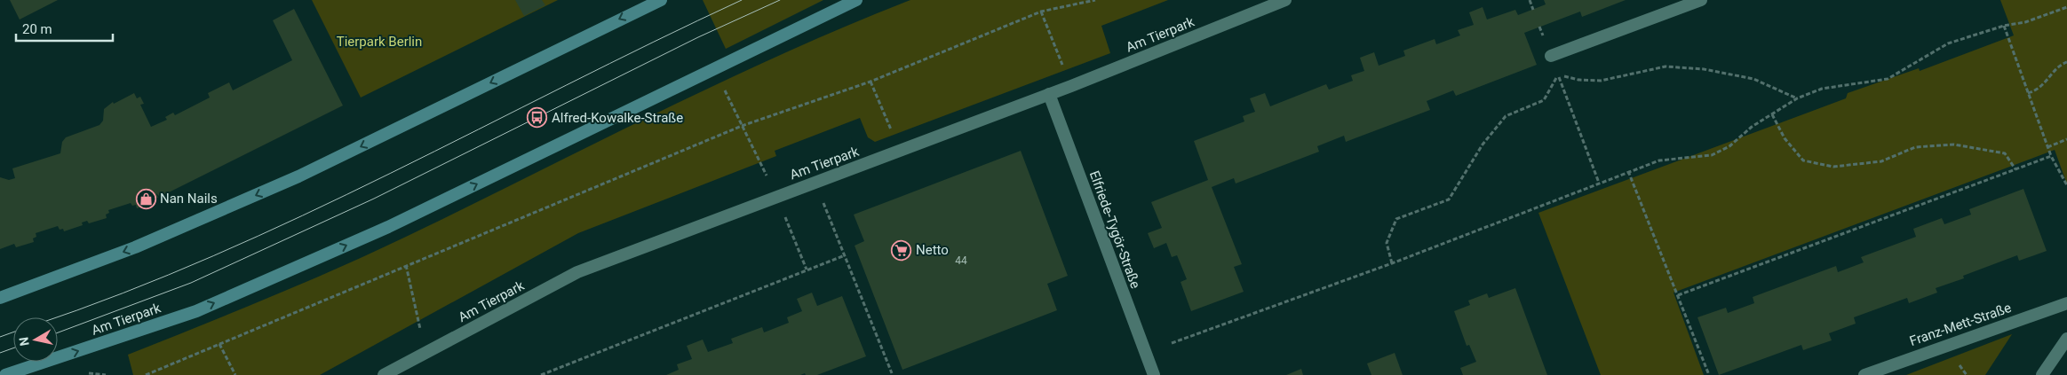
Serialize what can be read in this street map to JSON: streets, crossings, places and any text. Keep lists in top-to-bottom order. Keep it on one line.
{"streets":{"main road":["Am Tierpark"],"street":["Elfriede-Tygör-Straße","Franz-Mett-Straße"]},"crossings":[["Am Tierpark","Elfriede-Tygör-Straße"]],"parks":["Tierpark Berlin"],"places":{"bus stop":["Alfred-Kowalke-Straße"],"shop":["Nan Nails"],"supermarket":["Netto"]},"house_numbers":["44"],"scale_bar":"20 m","north":"left"}
